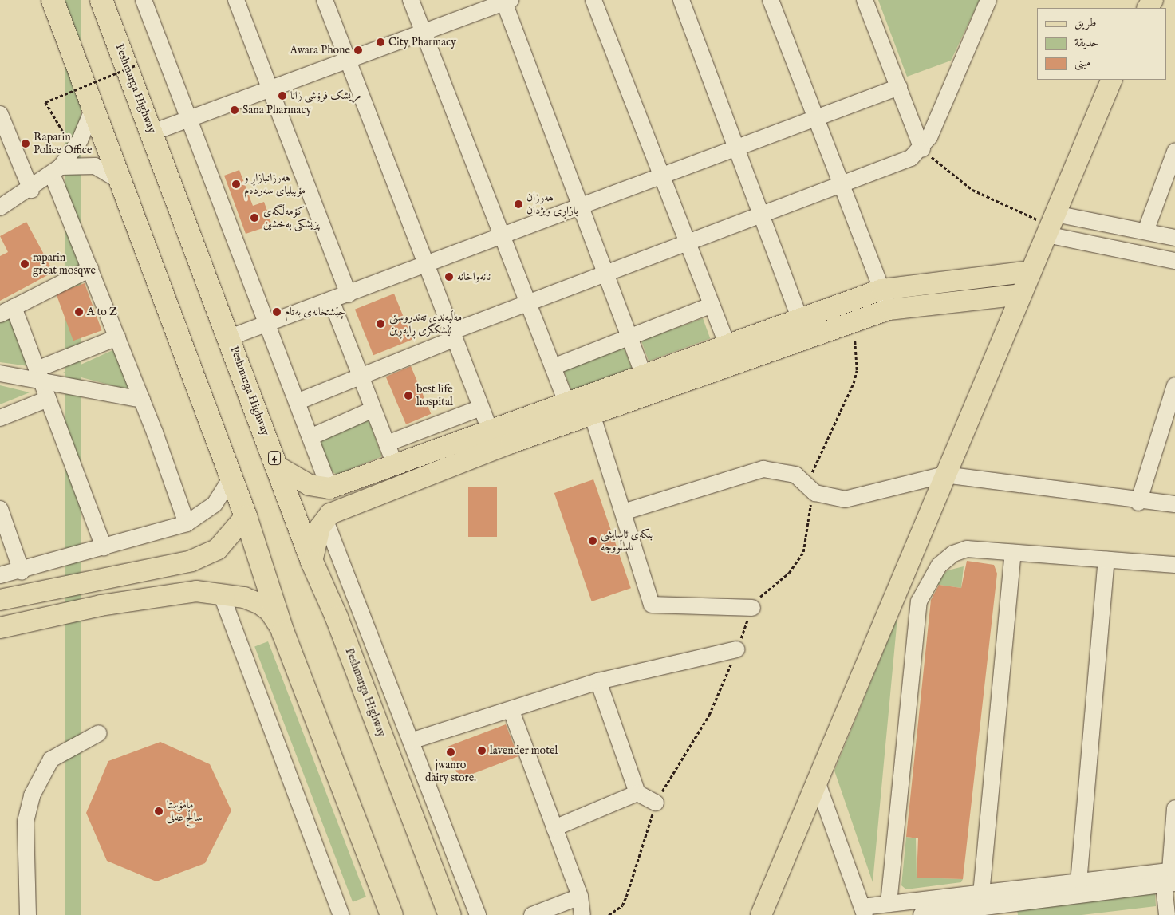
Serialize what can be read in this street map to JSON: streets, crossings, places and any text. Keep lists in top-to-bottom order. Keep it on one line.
{"streets":{"highway":["Peshmarga Highway","4"]},"places":["City Pharmacy","Awara Phone","مریشک فرۆشی زانا","Sana Pharmacy","Raparin Police Office","هەرزانبازاڕ و مۆبیلیای سەردەم","ھەرزان بازاڕی ویژدان","کۆمەڵگەی پزیشکی بەخشین","raparin great mosqwe","نانەواخانە","A to Z","چێشتخانەی بەتام","مەڵبەندی تەندروستی ئێشکگری ڕاپەڕین","best life hospital","بنکەی ئاسایشی تاسڵووجە","lavender motel","jwanro dairy store.","مامۆستا ساڵح عەلی"],"legend":["طريق","حديقة","مبنى"]}
